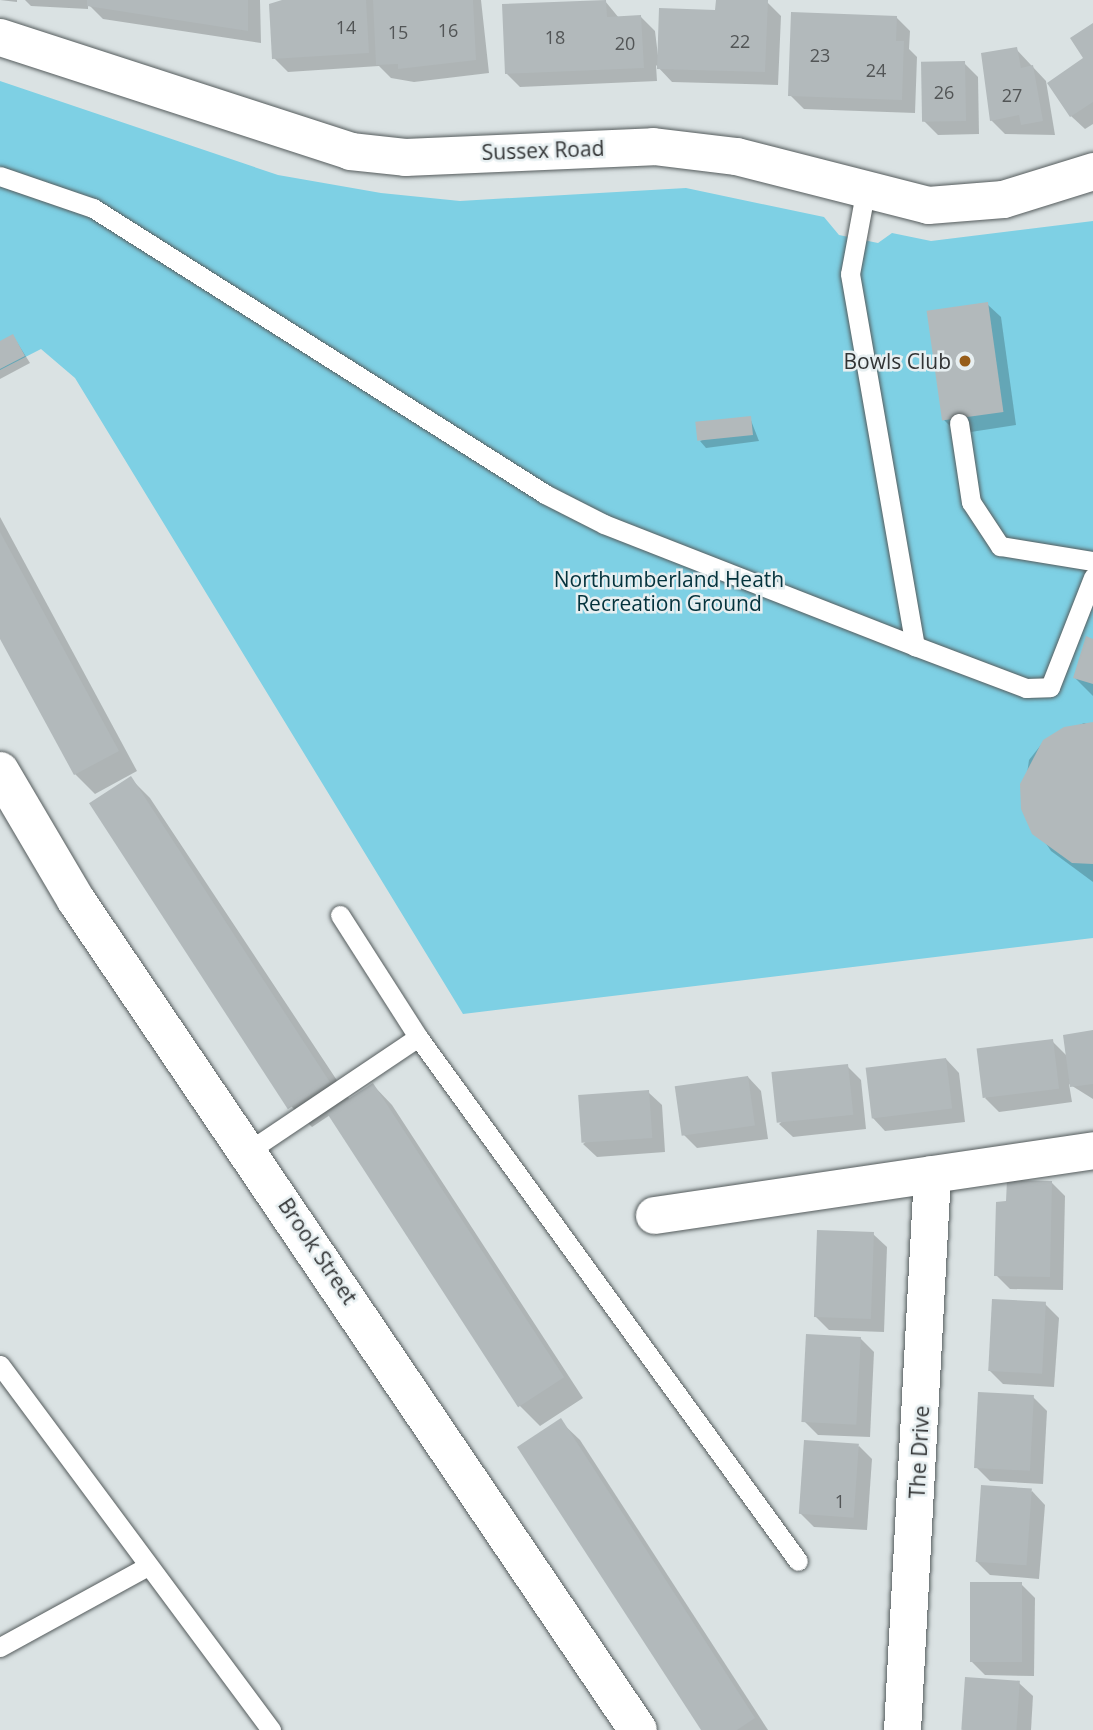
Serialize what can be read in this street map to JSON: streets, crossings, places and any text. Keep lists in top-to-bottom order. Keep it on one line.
{"streets":{"street":["Sussex Road","Brook Street","The Drive"]},"parks":["Northumberland Heath Recreation Ground"],"places":["Bowls Club"],"house_numbers":["14","16","15","18","22","20","23","24","26","27","1"]}
